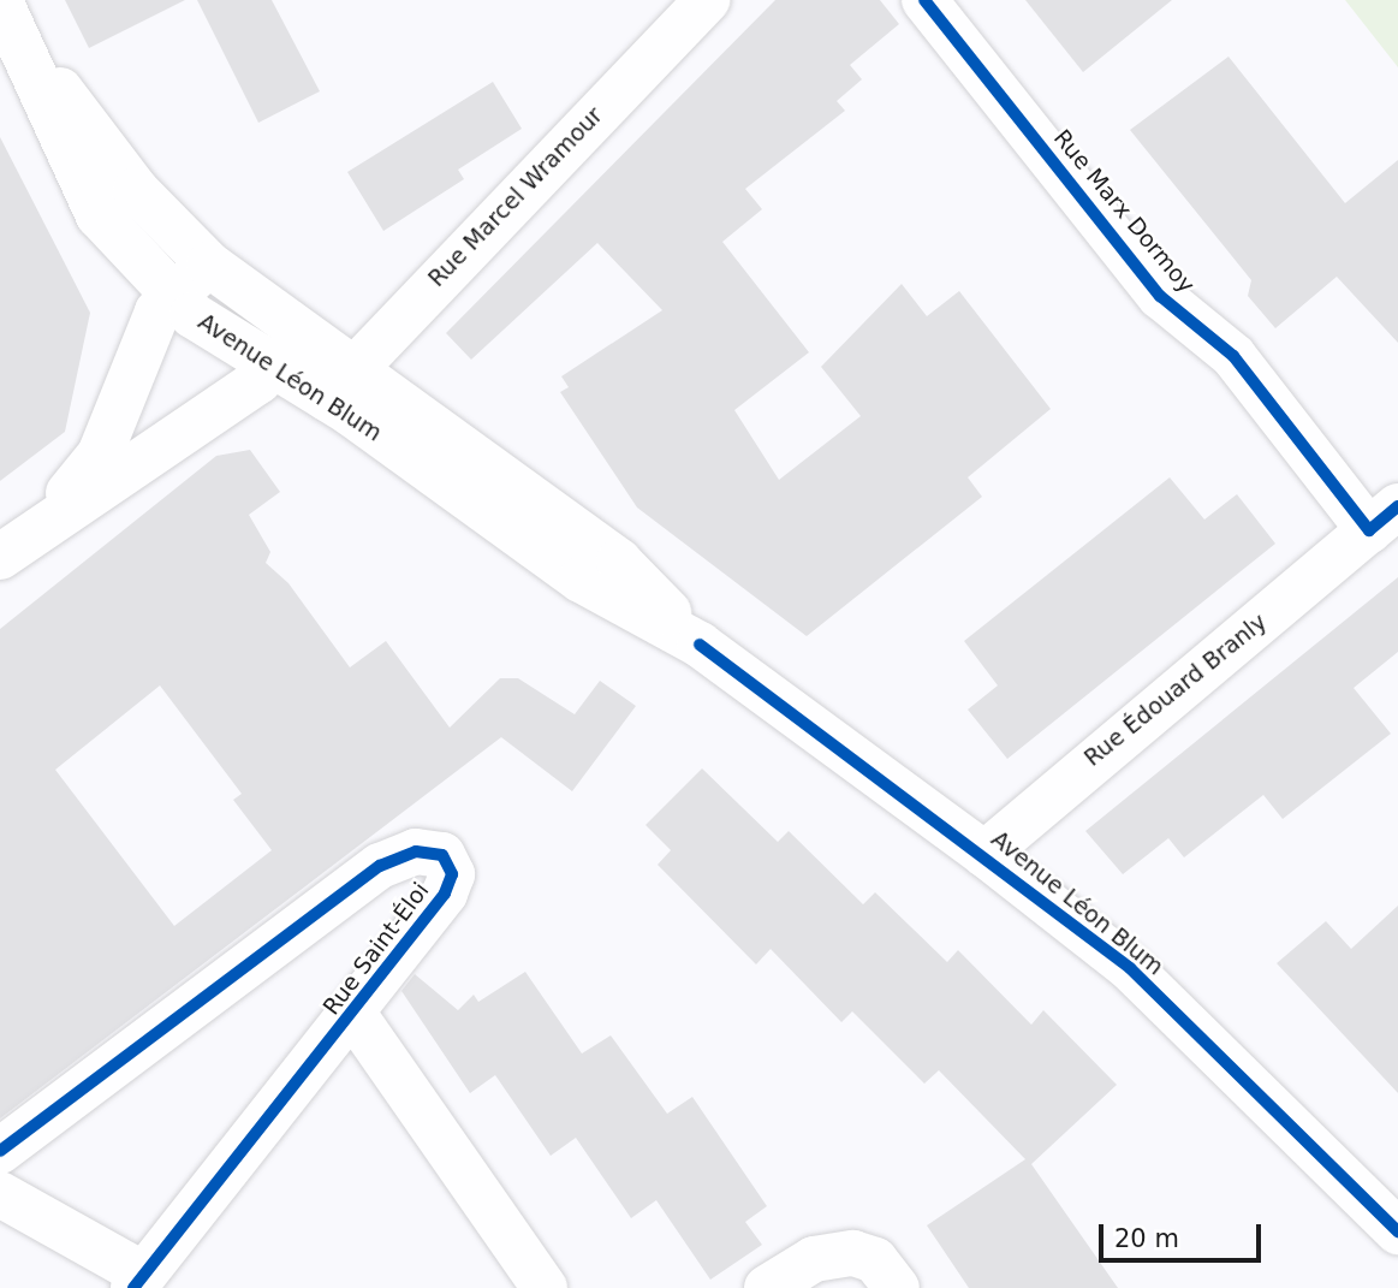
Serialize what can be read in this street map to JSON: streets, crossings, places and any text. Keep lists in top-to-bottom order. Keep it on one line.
{"streets":{"street":["Rue Marcel Wramour","Rue Marx Dormoy","Avenue Léon Blum","Rue Édouard Branly","Rue Saint-Éloi"]},"crossings":[["Rue Marcel Wramour","Avenue Léon Blum"],["Rue Marx Dormoy","Rue Édouard Branly"],["Avenue Léon Blum","Rue Édouard Branly"]],"scale_bar":"20 m"}
